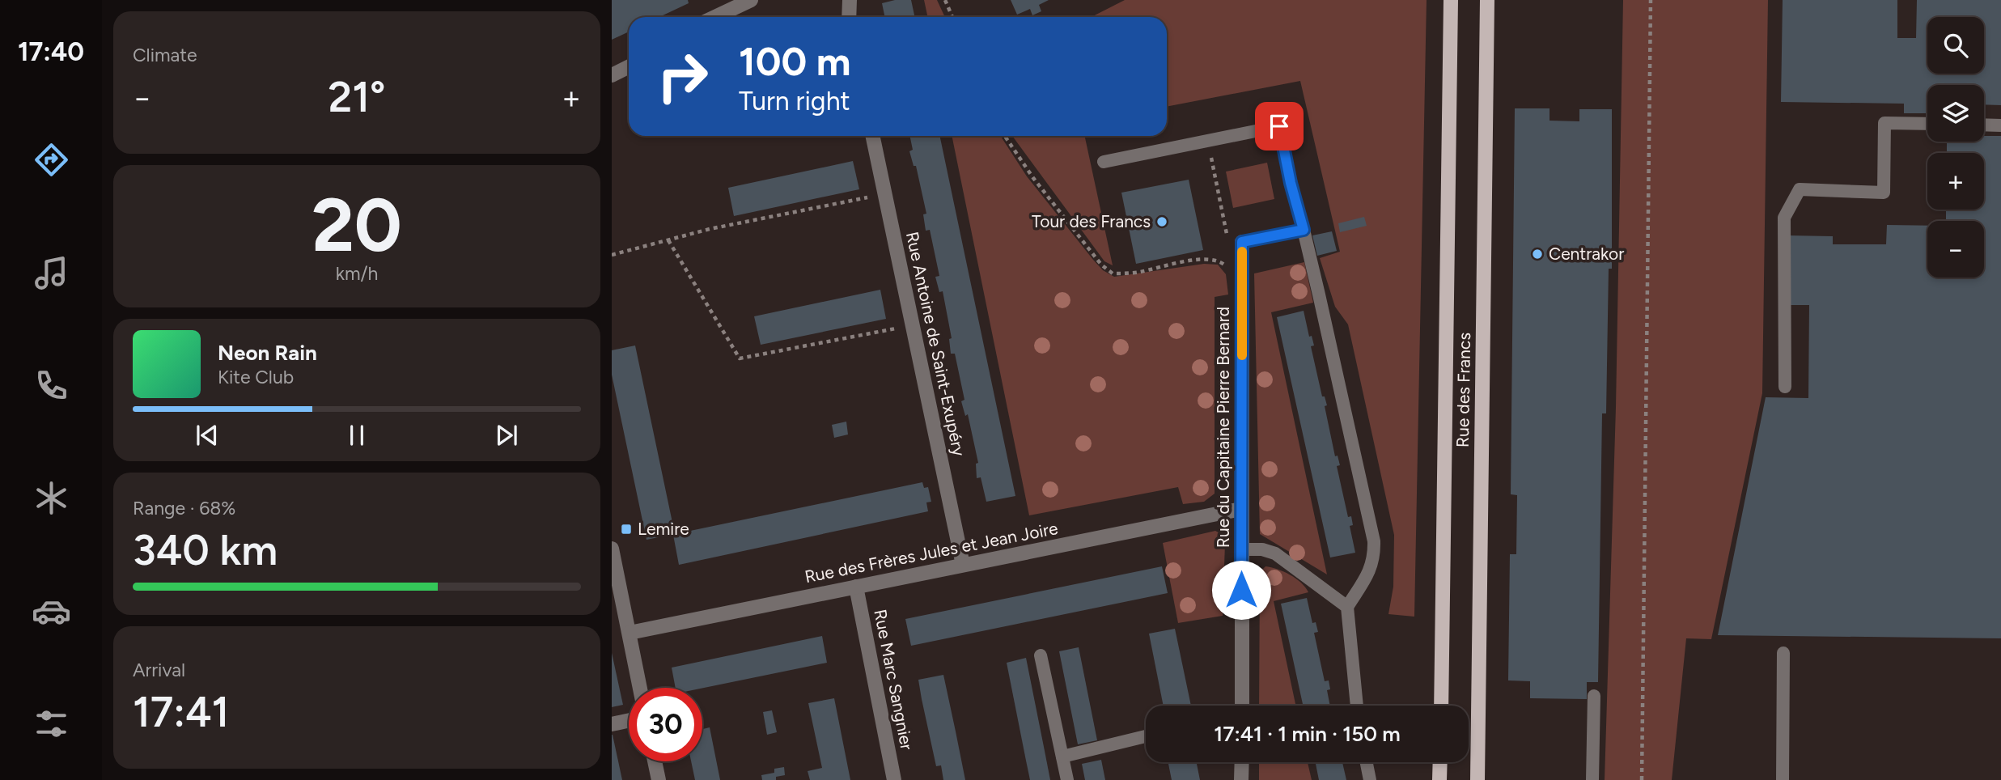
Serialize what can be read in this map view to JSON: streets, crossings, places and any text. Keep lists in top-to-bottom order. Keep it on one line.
{"streets":{"main road":["Rue des Francs"],"street":["Rue Antoine de Saint-Exupéry","Rue du Capitaine Pierre Bernard","Rue des Frères Jules et Jean Joire","Rue Marc Sangnier"]},"crossings":[["Rue Antoine de Saint-Exupéry","Rue des Frères Jules et Jean Joire"],["Rue du Capitaine Pierre Bernard","Rue des Frères Jules et Jean Joire"],["Rue des Frères Jules et Jean Joire","Rue Marc Sangnier"]],"places":{"other":["Tour des Francs","Centrakor"],"transit":["Lemire"]},"page":{"tabs":"17:40","tile":["Climate",["20","km/h"],["Range · 68%","340 km"],["Arrival","17:41"]],"map_buttons":["+","−"],"turn":["100 m","Turn right"],"heat":["−","21°","+"],"song":["Neon Rain","Kite Club"],"limit":"30","trip":"17:41 · 1 min · 150 m"}}
